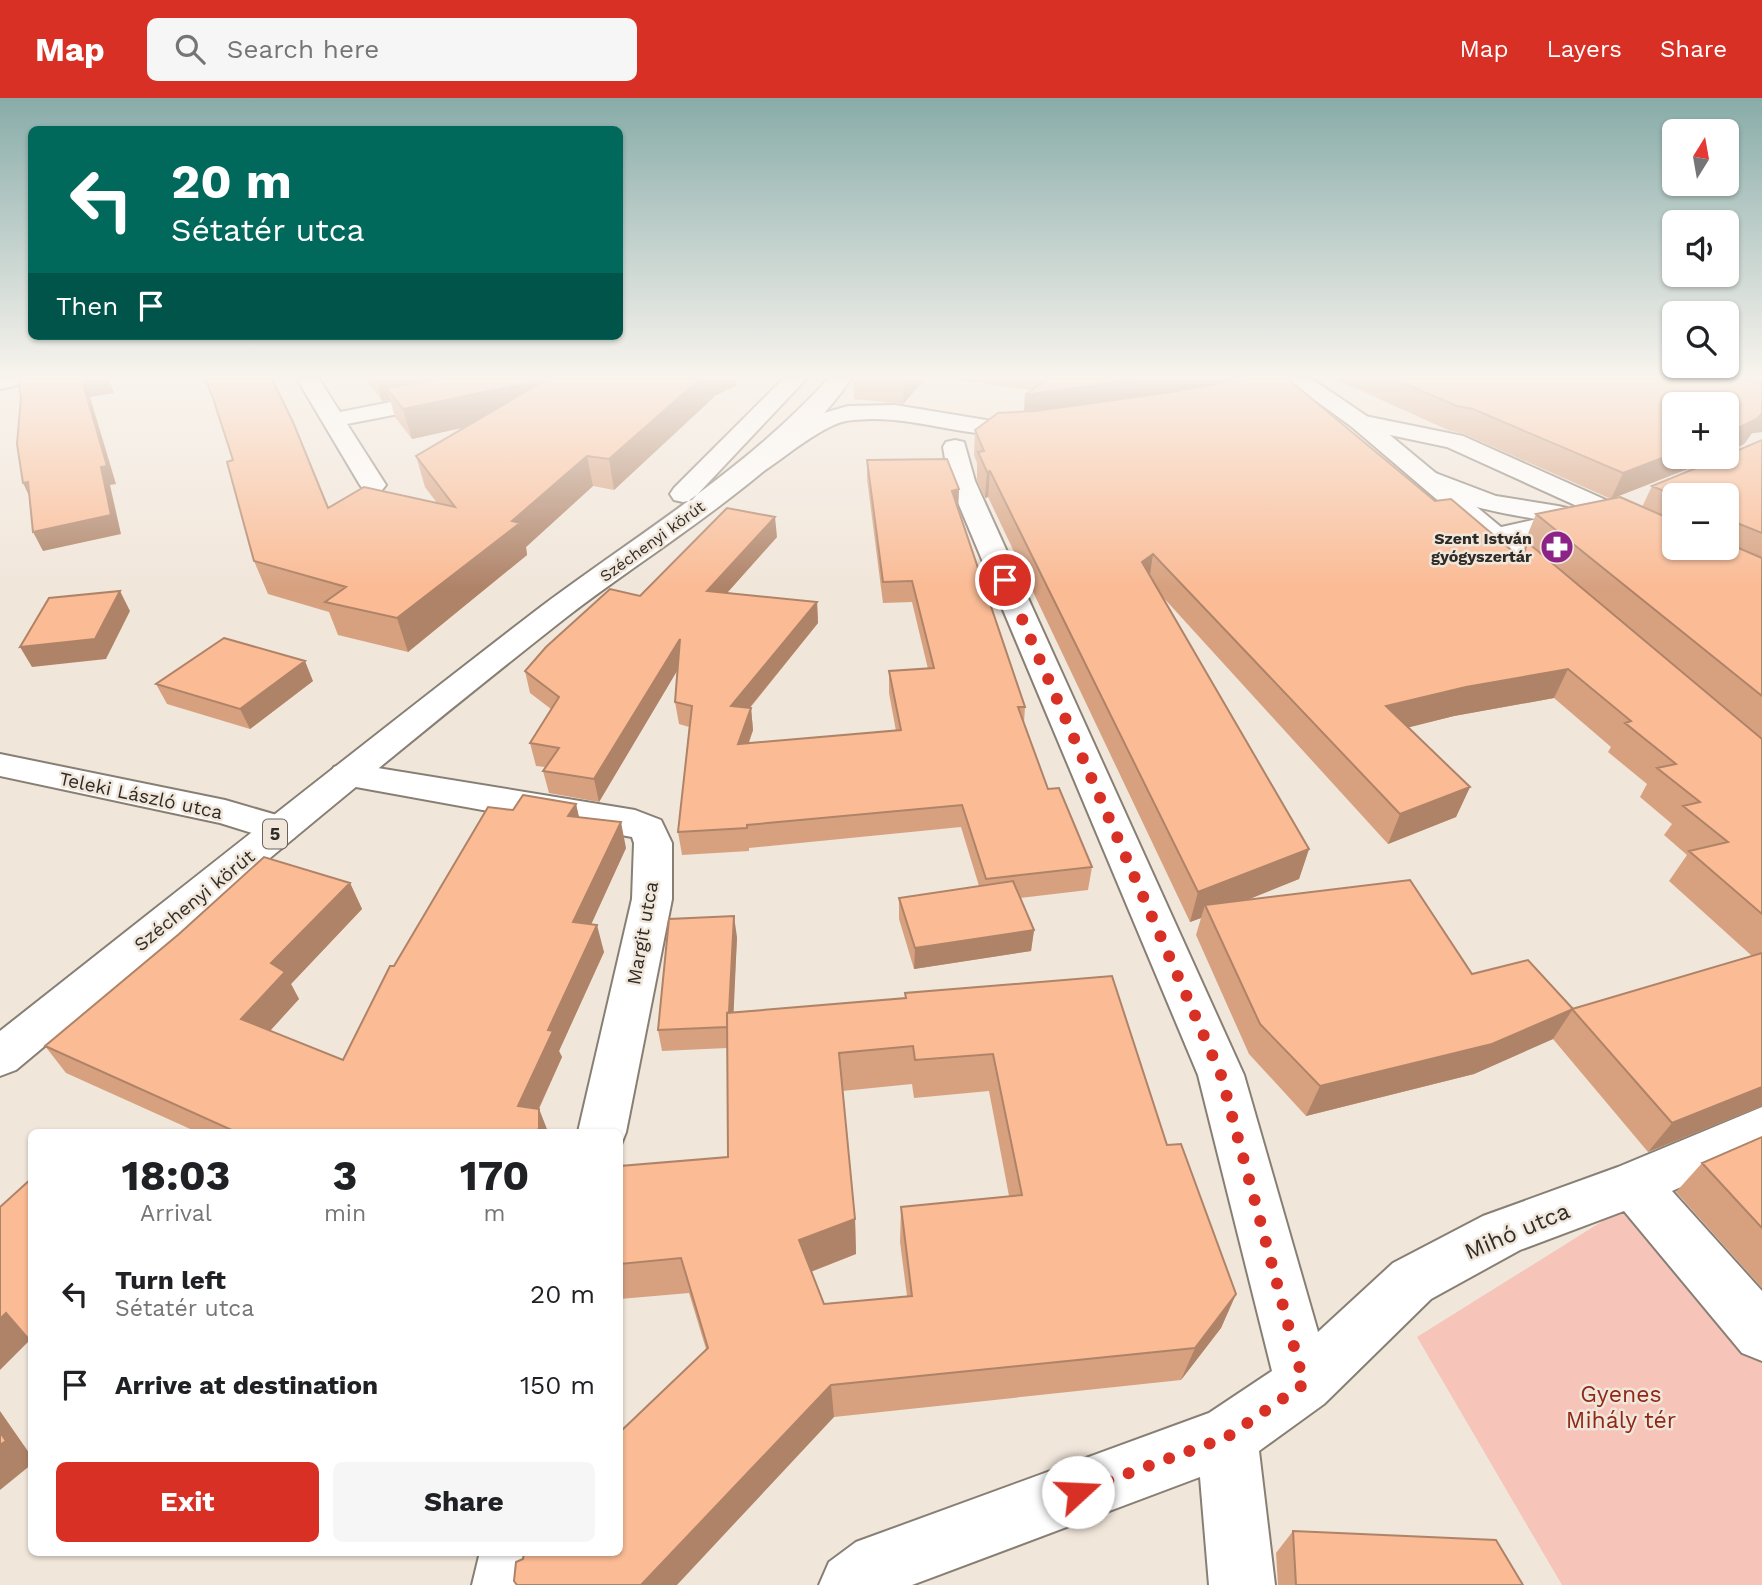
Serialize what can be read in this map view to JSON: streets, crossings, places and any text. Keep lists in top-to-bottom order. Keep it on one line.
{"streets":{"street":["Széchenyi körút","Teleki László utca","5","Margit utca","Mihó utca"]},"crossings":[["Széchenyi körút","Teleki László utca"],["Széchenyi körút","Margit utca"]],"parks":["Gyenes Mihály tér"],"places":{"pharmacy":["Szent István gyógyszertár"]},"north":"top","page":{"header":"Map","search":"Search here","nav":["Map","Layers","Share"],"map_buttons":["+","−"],"turn":["20 m","Sétatér utca"],"then":"Then","eta":["18:03","Arrival","3","min","170","m"],"list":[{"name":"Turn left","note":"Sétatér utca","value":"20 m"},{"name":"Arrive at destination","value":"150 m"}],"buttons":["Exit","Share"]}}
